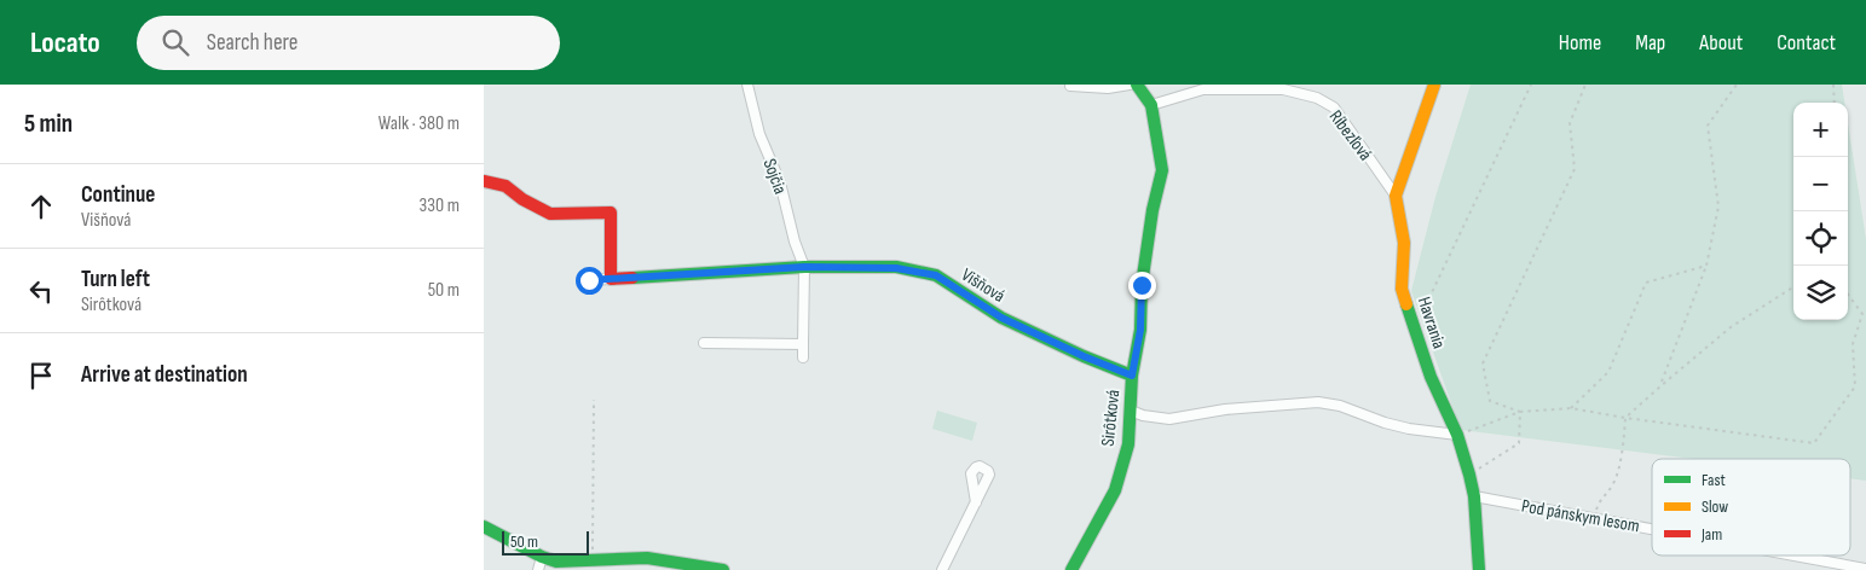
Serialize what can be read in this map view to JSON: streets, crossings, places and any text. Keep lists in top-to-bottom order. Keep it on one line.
{"streets":{"street":["Ríbezľová","Sojčia","Višňová","Havrania","Sirôtková","Pod pánskym lesom"]},"crossings":[["Ríbezľová","Havrania"],["Ríbezľová","Sirôtková"],["Sojčia","Višňová"],["Višňová","Sirôtková"],["Havrania","Pod pánskym lesom"]],"legend":["Fast","Slow","Jam"],"scale_bar":"50 m","page":{"header":"Locato","search":"Search here","nav":["Home","Map","About","Contact"],"heading":["5 min","Walk · 380 m"],"map_buttons":["+","−"],"list":[["Continue","Višňová","330 m"],["Turn left","Sirôtková","50 m"],"Arrive at destination"],"scale":"50 m"}}
